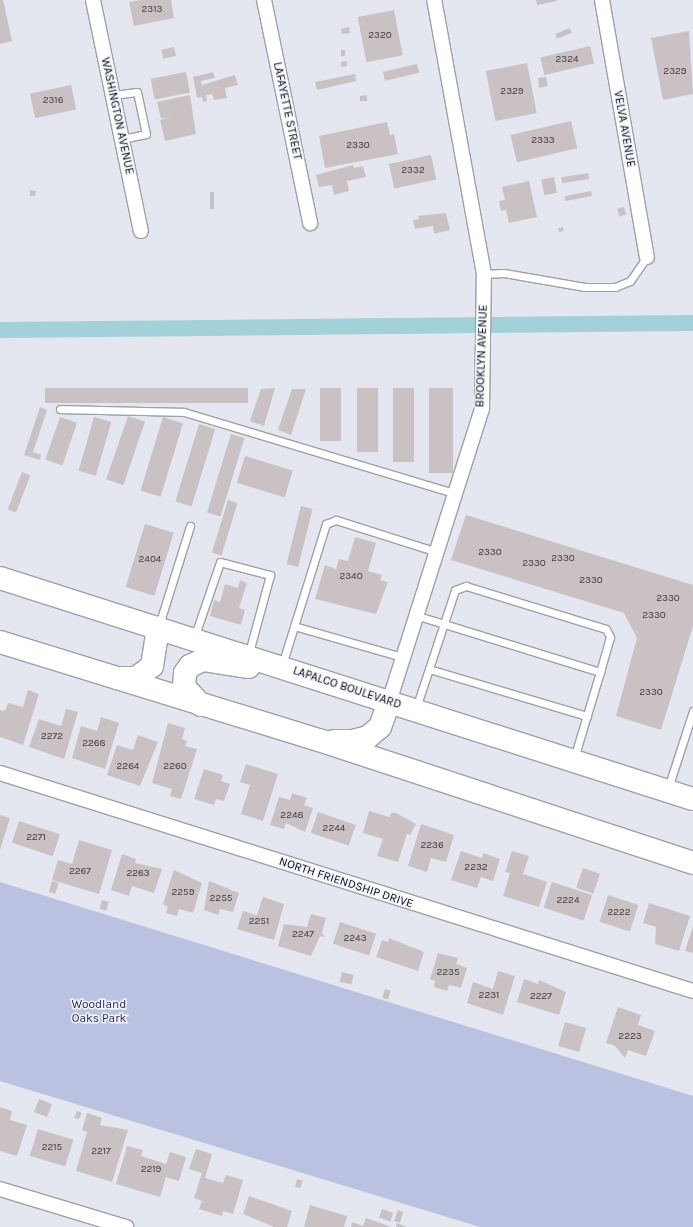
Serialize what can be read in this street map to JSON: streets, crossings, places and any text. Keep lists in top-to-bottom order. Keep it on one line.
{"streets":{"main road":["LAPALCO BOULEVARD"],"street":["LAFAYETTE STREET","WASHINGTON AVENUE","VELVA AVENUE","BROOKLYN AVENUE","NORTH FRIENDSHIP DRIVE"]},"crossings":[["BROOKLYN AVENUE","LAPALCO BOULEVARD"]],"parks":["Woodland Oaks Park"],"house_numbers":["2313","2320","2324","2329","2329","2316","2333","2330","2332","2330","2330","2404","2330","2340","2330","2330","2330","2330","2272","2268","2264","2260","2248","2244","2271","2236","2232","2267","2263","2259","2255","2224","2222","2251","2247","2243","2235","2231","2227","2223","2215","2217","2219"]}
